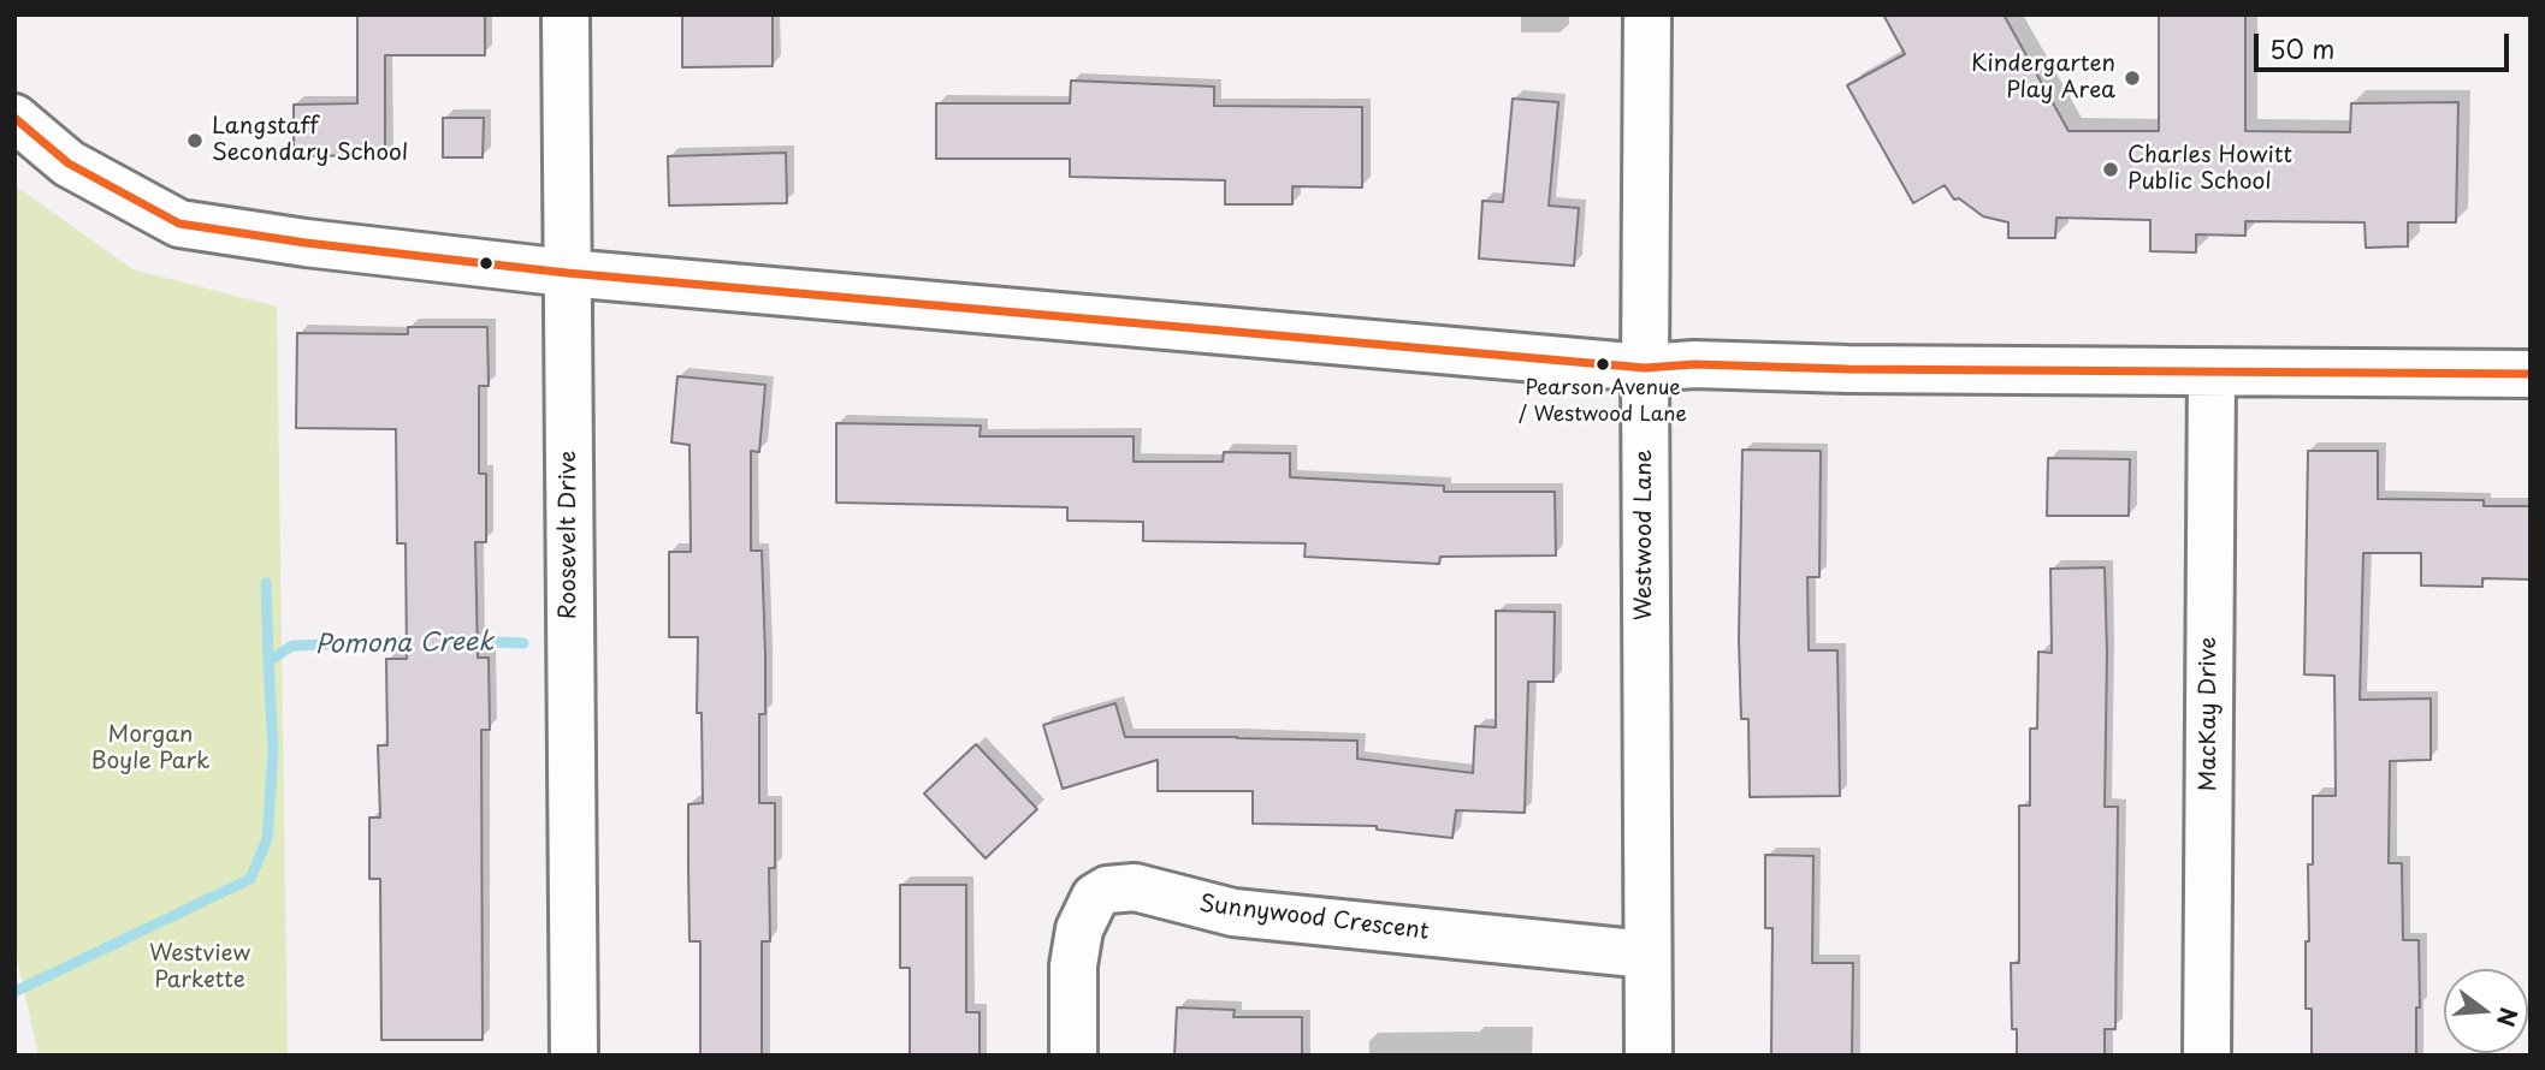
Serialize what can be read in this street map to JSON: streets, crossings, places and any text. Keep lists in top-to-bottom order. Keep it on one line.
{"streets":{"street":["Roosevelt Drive","Westwood Lane","MacKay Drive","Sunnywood Crescent"]},"crossings":[["Westwood Lane","Sunnywood Crescent"]],"water":["Pomona Creek"],"parks":["Morgan Boyle Park","Westview Parkette"],"places":["Kindergarten Play Area","Langstaff Secondary School","Charles Howitt Public School","Pearson Avenue / Westwood Lane"],"scale_bar":"50 m","north":"right"}
